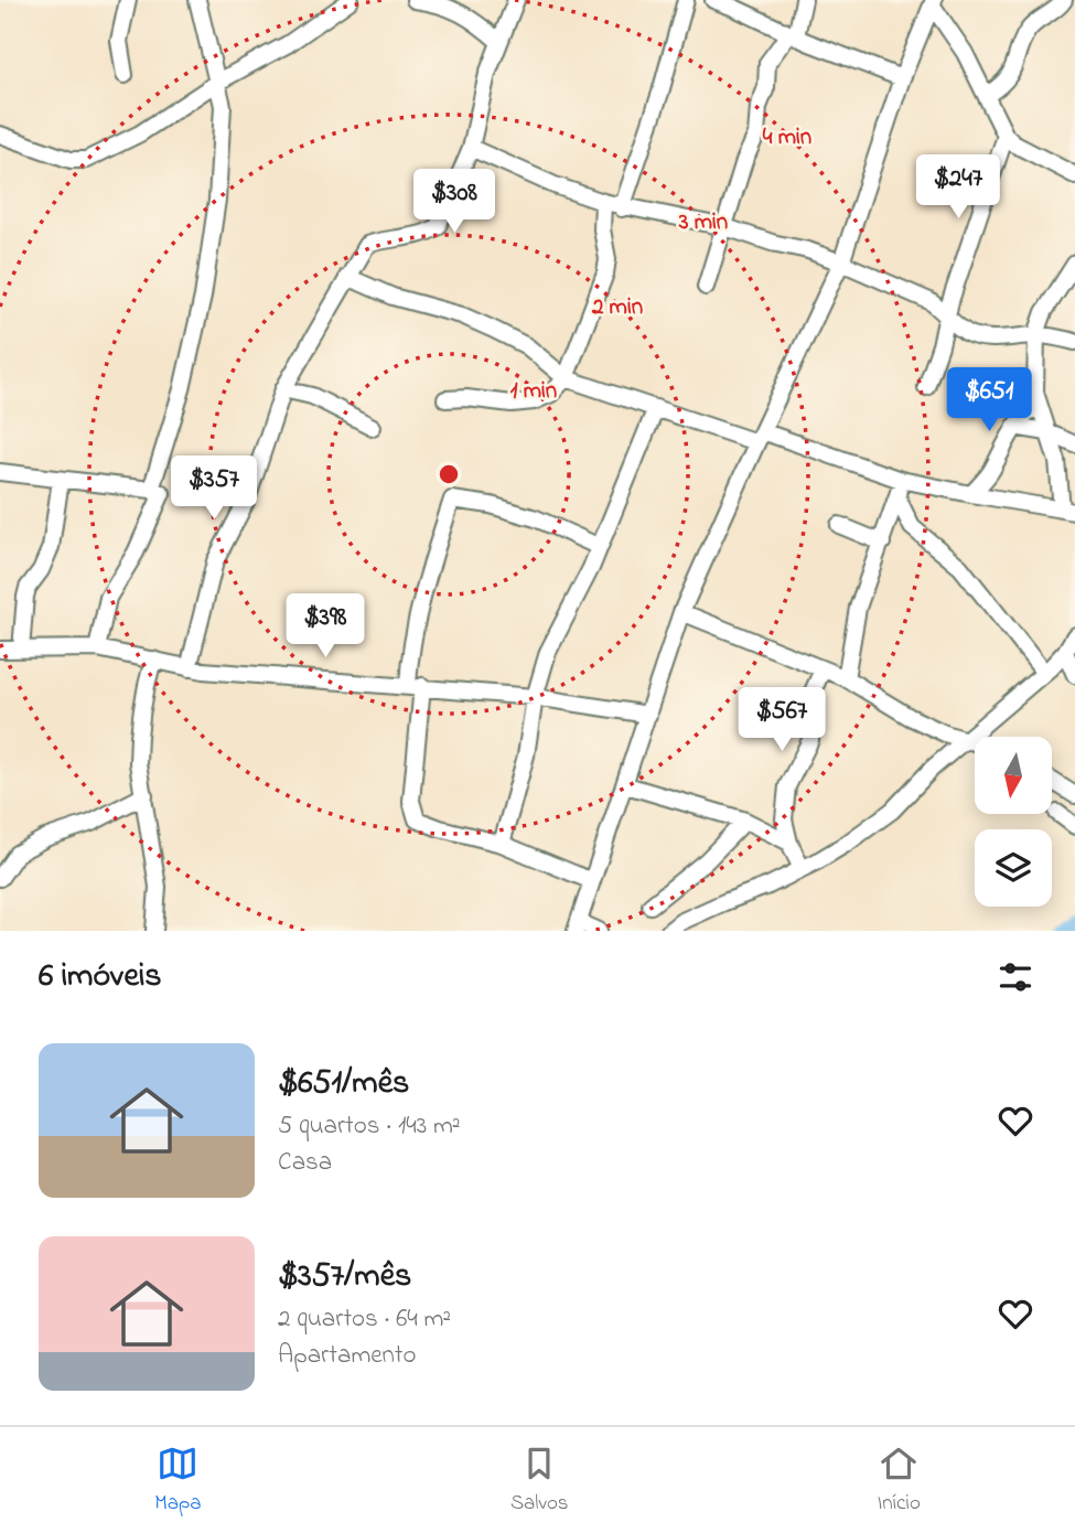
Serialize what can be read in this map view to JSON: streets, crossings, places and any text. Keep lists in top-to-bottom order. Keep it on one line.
{"north":"bottom","page":{"price":["$247","$308","$651","$357","$398","$567"],"heading":"6 imóveis","list":[{"name":"$651/mês","note":"5 quartos · 143 m² · Casa"},{"name":"$357/mês","note":"2 quartos · 64 m² · Apartamento"}],"tabs":["Mapa","Salvos","Início"]},"rings":["4 min","3 min","2 min","1 min"]}
